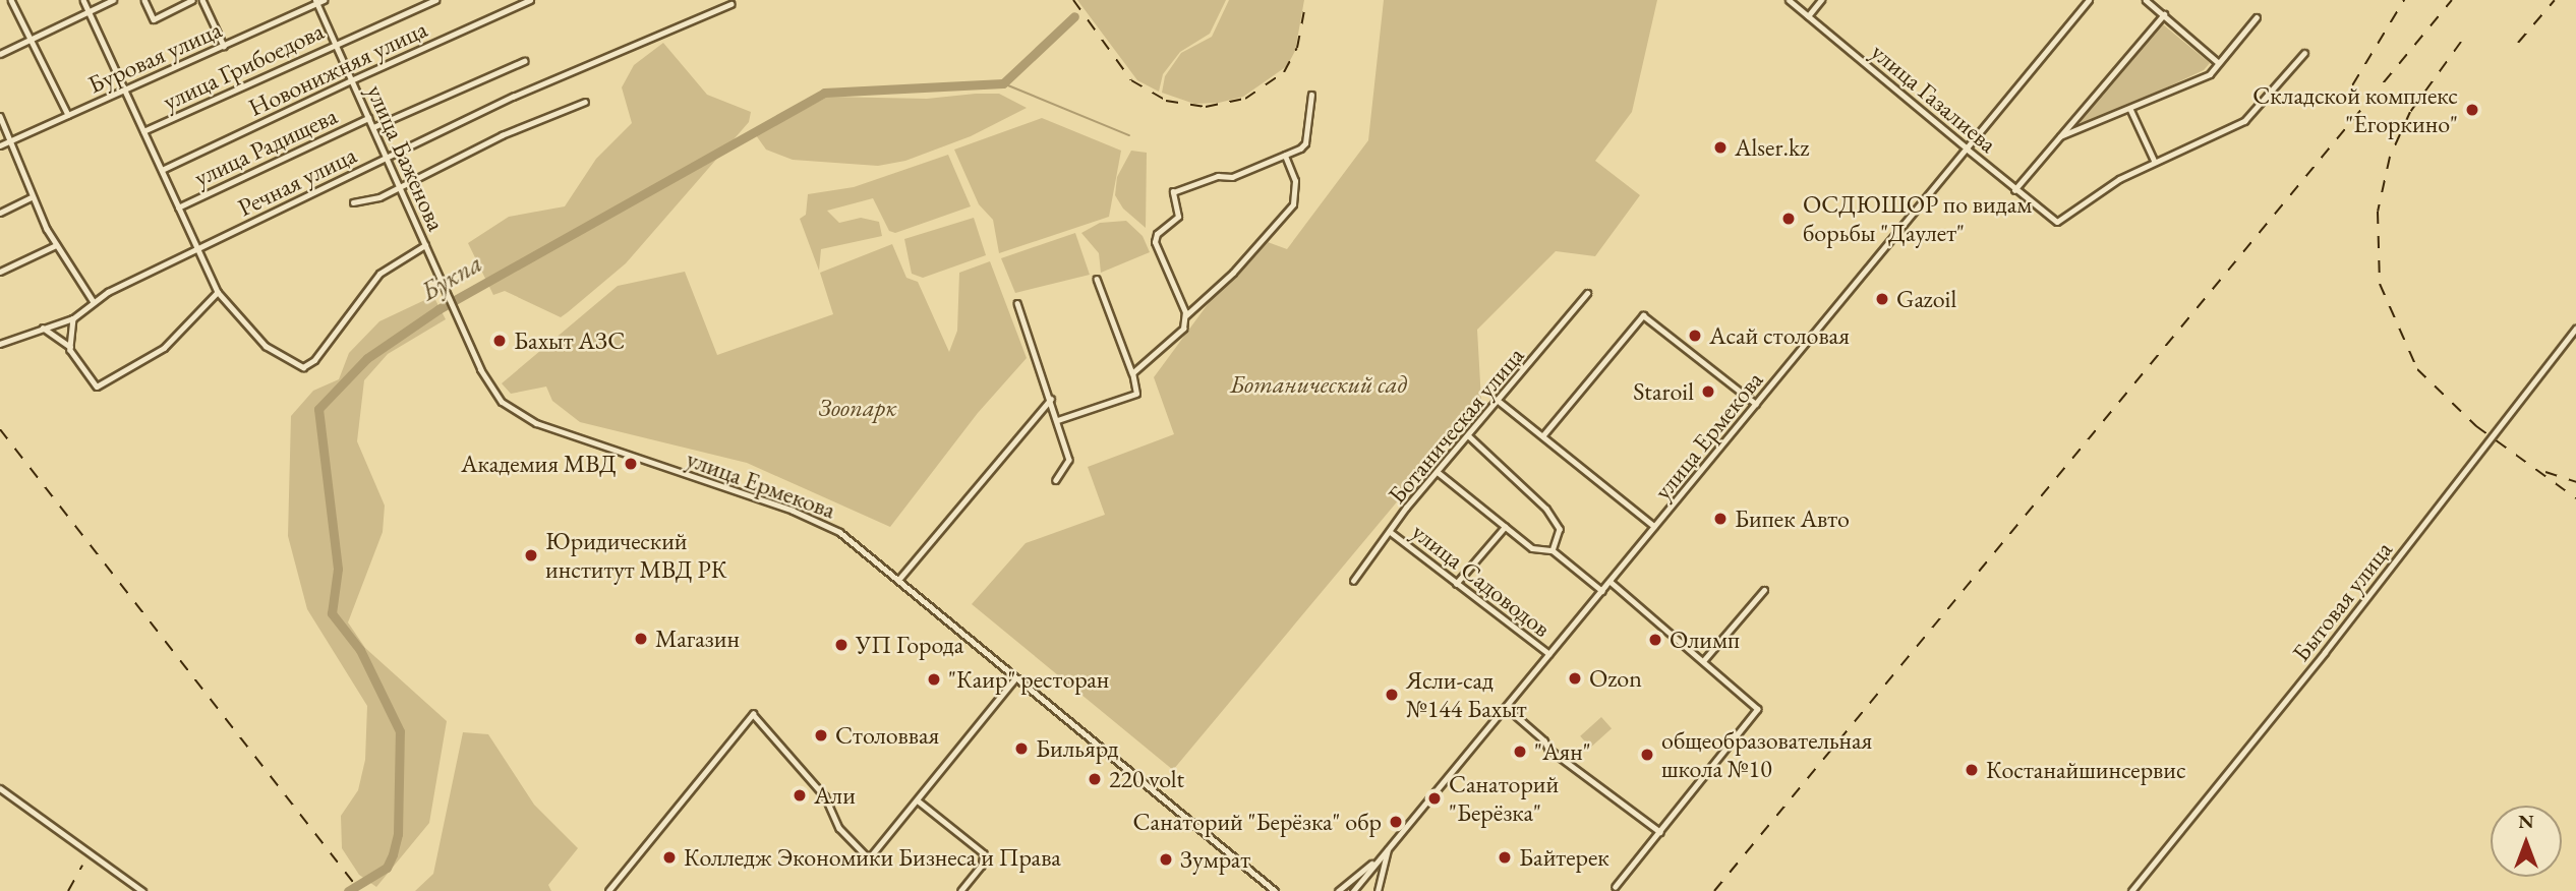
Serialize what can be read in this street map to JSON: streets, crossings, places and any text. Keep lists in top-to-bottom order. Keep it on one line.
{"streets":{"main road":["Новонижняя улица","улица Газалиева","улица Баженова","улица Ермекова","Бытовая улица"],"street":["Буровая улица","улица Грибоедова","улица Радищева","Речная улица","Ботаническая улица","улица Садоводов"]},"crossings":[["Буровая улица","улица Баженова"],["улица Грибоедова","улица Баженова"],["Новонижняя улица","улица Баженова"],["улица Газалиева","улица Ермекова"],["улица Радищева","улица Баженова"],["улица Баженова","Речная улица"],["улица Баженова","улица Ермекова"],["Ботаническая улица","улица Садоводов"],["улица Ермекова","улица Садоводов"]],"water":["Букпа"],"parks":["Ботанический сад","Зоопарк"],"places":["Складской комплекс \"Егоркино\"","Alser.kz","ОСДЮШОР по видам борьбы \"Даулет\"","Gazoil","Асай столовая","Бахыт АЗС","Staroil","Академия МВД","Бипек Авто","Юридический институт МВД РК","Магазин","Олимп","УП Города","Ozon","\"Каир\" ресторан","Ясли-сад №144 Бахыт","Столоввая","Бильярд","\"Аян\"","общеобразовательная школа №10","Костанайшинсервис","220 volt","Али","Санаторий \"Берёзка\"","Санаторий \"Берёзка\" обр","Колледж Экономики Бизнеса и Права","Байтерек","Зумрат"],"north":"top"}
